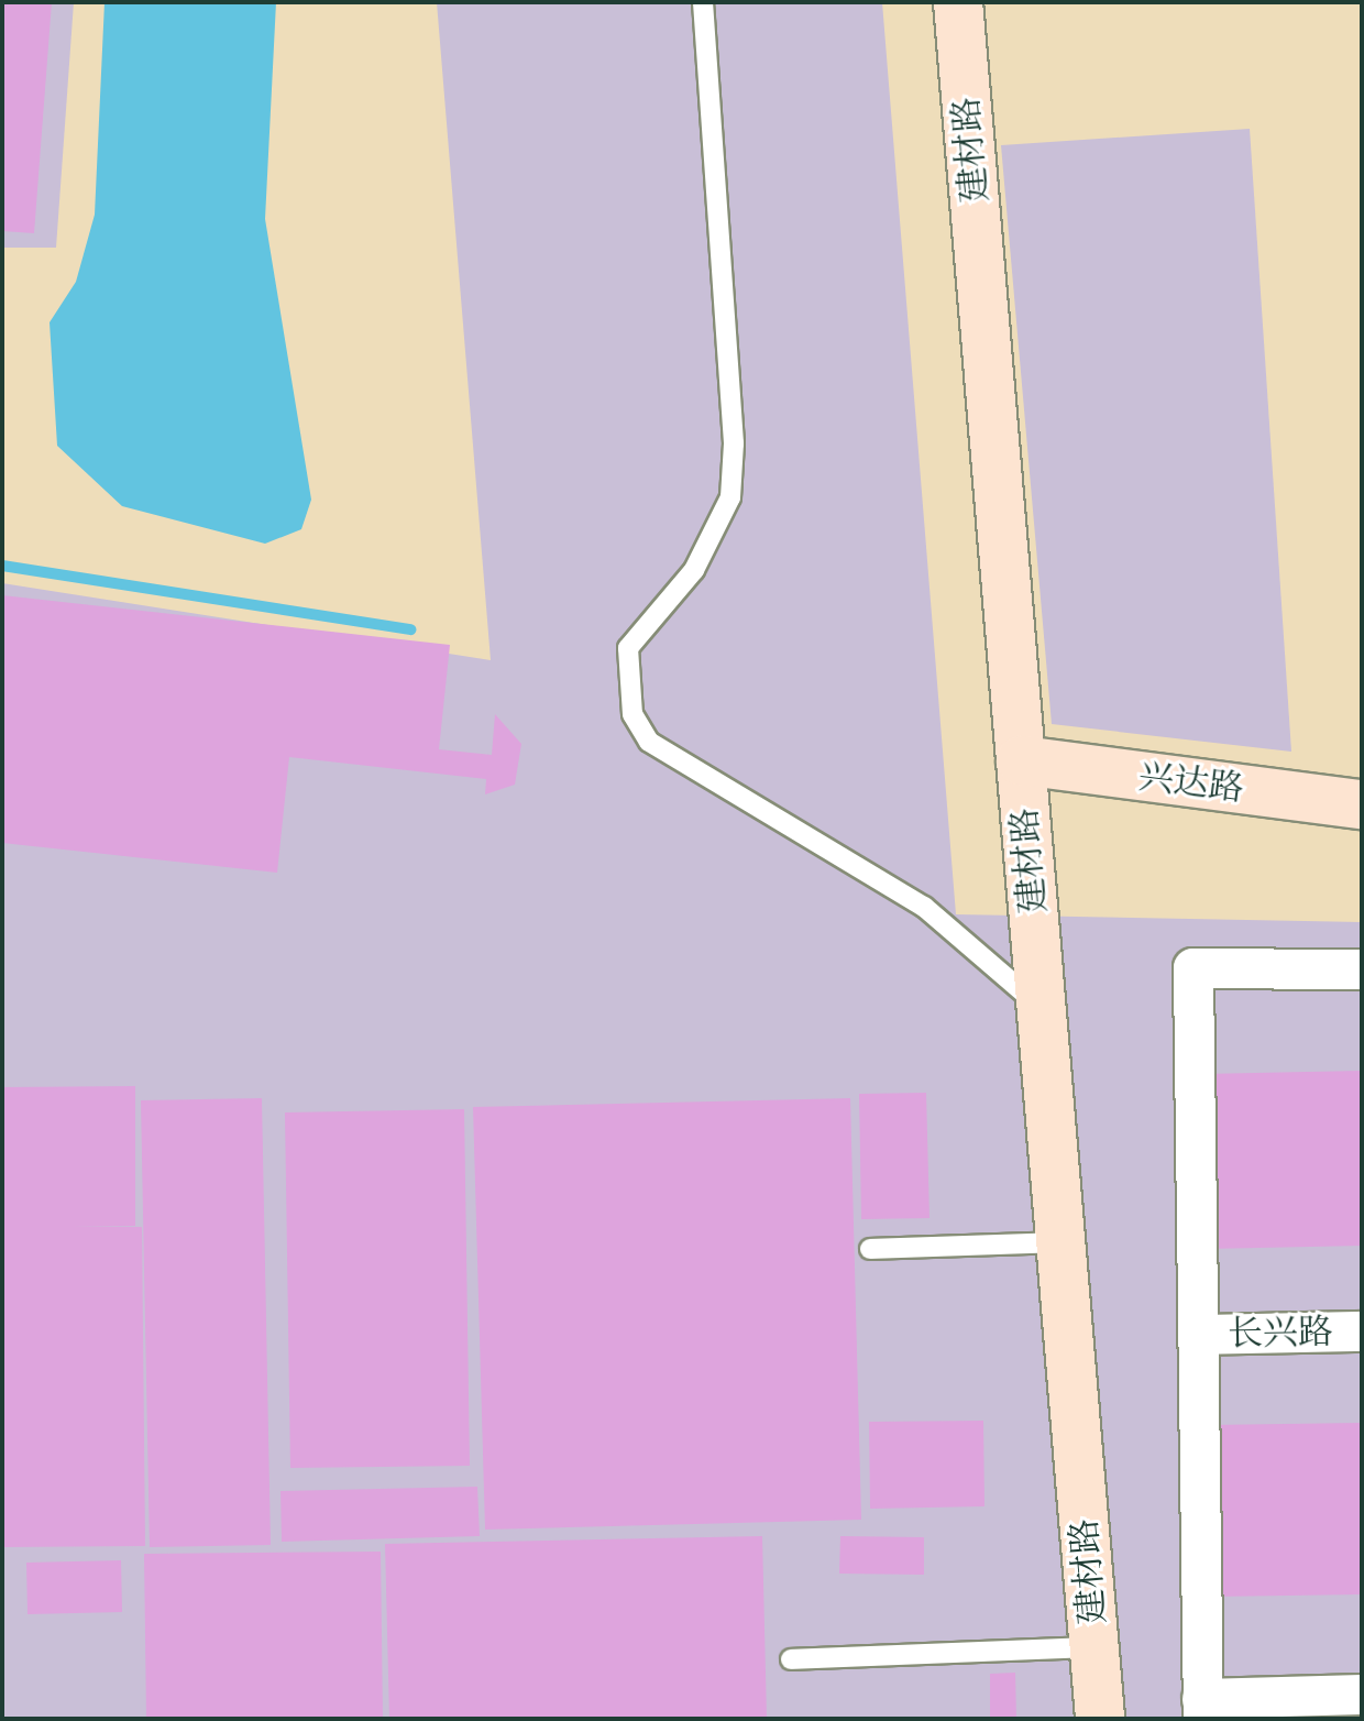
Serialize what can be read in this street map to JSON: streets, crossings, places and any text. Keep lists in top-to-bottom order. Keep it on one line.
{"streets":{"street":["建材路","兴达路","长兴路"]},"crossings":[["建材路","兴达路"]]}
